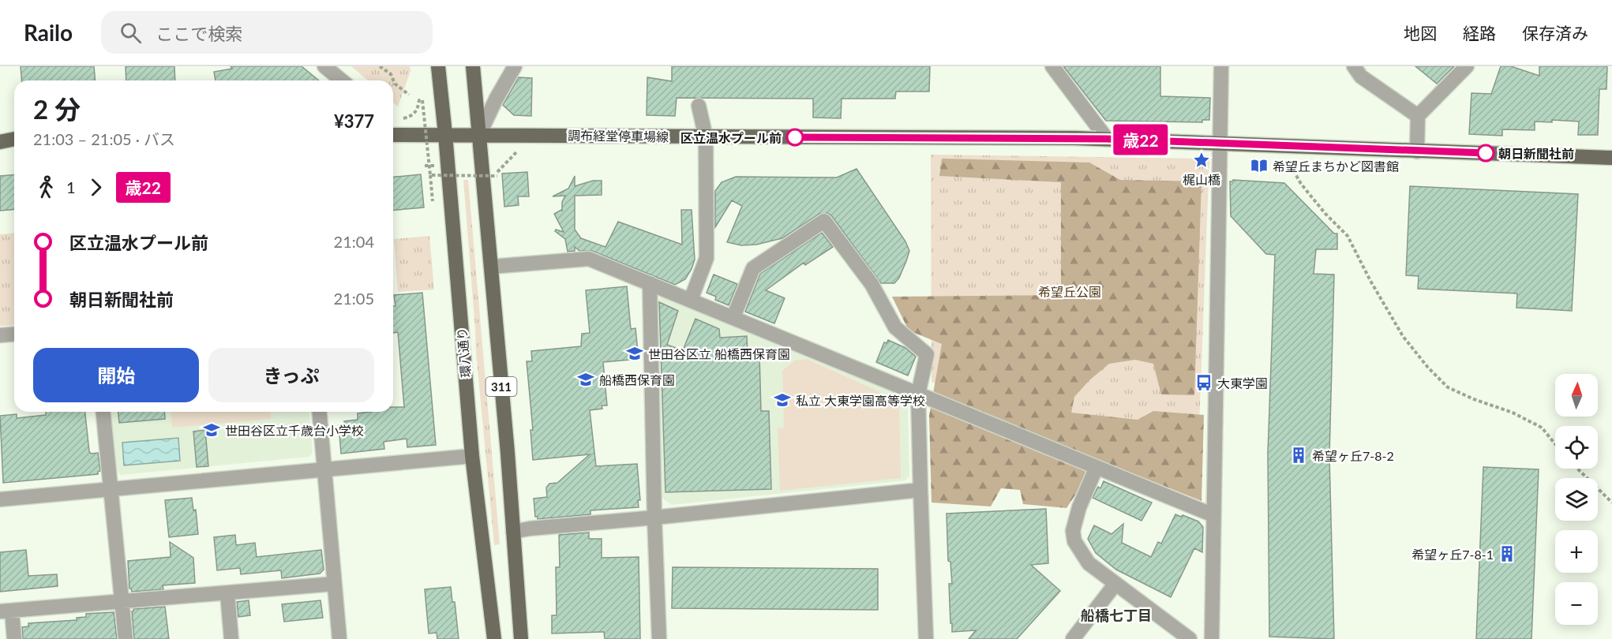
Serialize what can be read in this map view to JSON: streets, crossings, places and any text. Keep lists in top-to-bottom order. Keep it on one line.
{"streets":{"main road":["調布経堂停車場線","環八通り","311"]},"crossings":[["調布経堂停車場線","環八通り"],["調布経堂停車場線","311"]],"districts":["船橋七丁目"],"parks":["希望丘公園"],"places":{"other":["区立温水プール前","朝日新聞社前"],"place":["梶山橋"],"library":["希望丘まちかど図書館"],"school or university":["世田谷区立 船橋西保育園","船橋西保育園","私立 大東学園高等学校","世田谷区立千歳台小学校"],"bus stop":["大東学園"],"building":["希望ヶ丘7-8-2","希望ヶ丘7-8-1"]},"lines":["bus line 歳22"],"north":"top","page":{"header":"Railo","search":"ここで検索","nav":["地図","経路","保存済み"],"on_map":"歳22","heading":["2 分","21:03 – 21:05 · バス","¥377"],"legs":["1","歳22"],"list":[{"name":"区立温水プール前","value":"21:04"},{"name":"朝日新聞社前","value":"21:05"}],"buttons":["開始","きっぷ"],"map_buttons":["+","−"]}}
